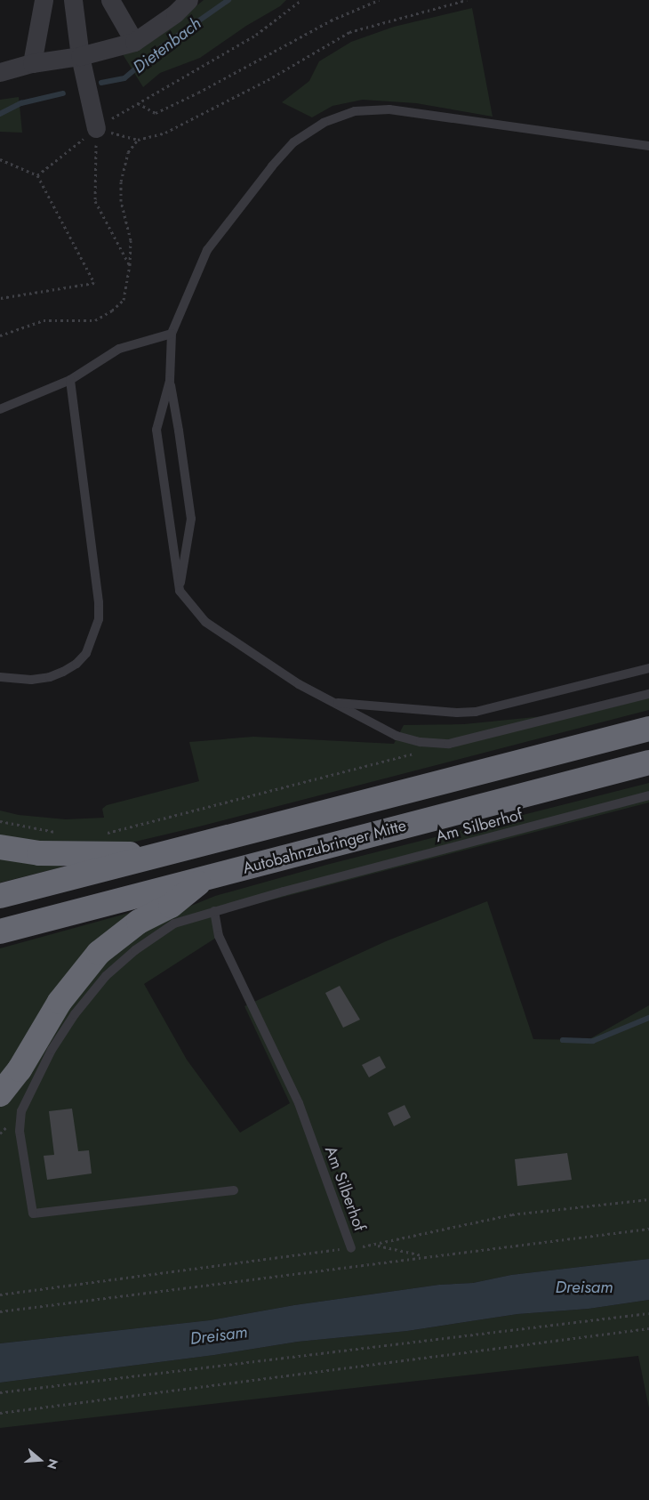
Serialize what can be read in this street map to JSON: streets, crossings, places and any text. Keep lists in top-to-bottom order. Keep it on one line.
{"streets":{"highway":["Autobahnzubringer Mitte"],"lane":["Am Silberhof"]},"water":["Dietenbach","Dreisam"],"north":"right"}
